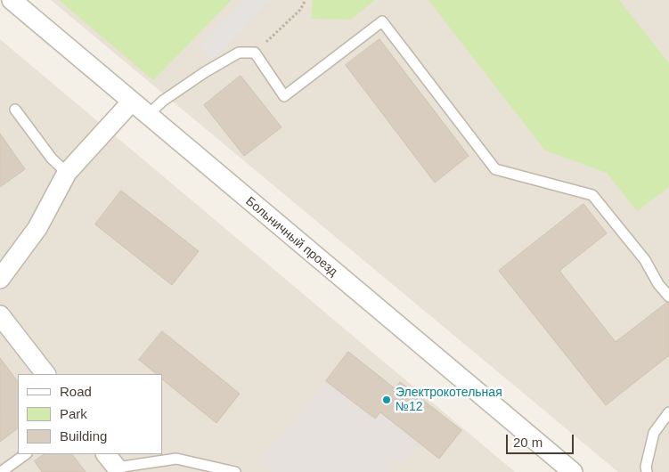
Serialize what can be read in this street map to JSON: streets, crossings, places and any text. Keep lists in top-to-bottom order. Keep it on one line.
{"streets":{"street":["Больничный проезд"]},"places":["Электрокотельная №12"],"legend":["Road","Park","Building"],"scale_bar":"20 m"}
